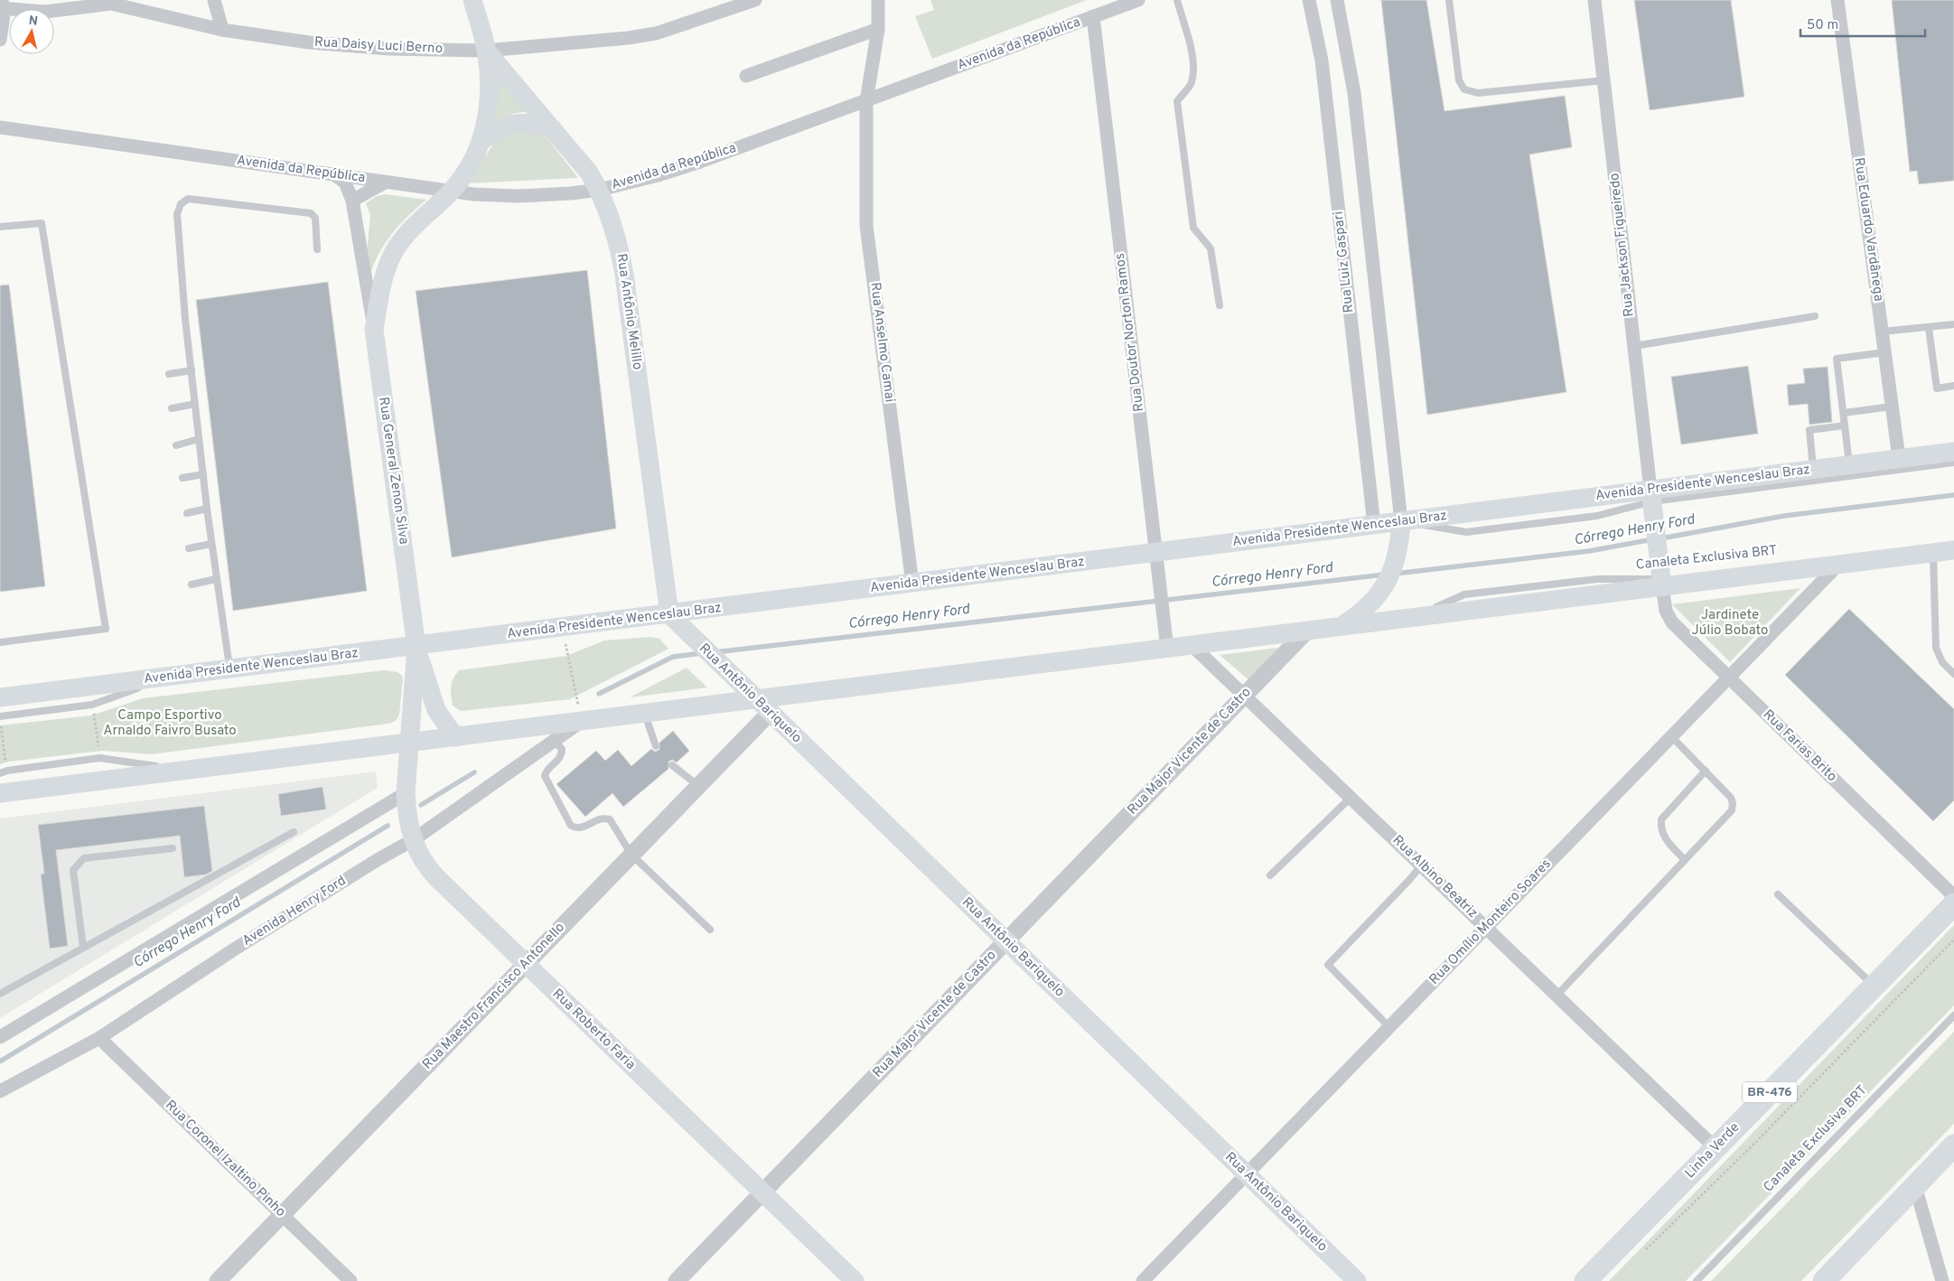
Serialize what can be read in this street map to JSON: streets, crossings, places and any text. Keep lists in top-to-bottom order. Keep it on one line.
{"streets":{"highway":["BR-476","Linha Verde"],"main road":["Rua Antônio Melillo","Rua General Zenon Silva","Avenida Presidente Wenceslau Braz","Rua Antônio Bariquelo","Rua Roberto Faria"],"street":["Avenida da República","Rua Daisy Luci Berno","Rua Eduardo Vardânega","Rua Jackson Figueiredo","Rua Luiz Gaspari","Rua Doutor Norton Ramos","Rua Anselmo Camai","Rua Farias Brito","Rua Major Vicente de Castro","Rua Albino Beatriz","Avenida Henry Ford","Rua Omílio Monteiro Soares","Rua Maestro Francisco Antonello","Rua Coronel Izaltino Pinho"],"lane":["Canaleta Exclusiva BRT"]},"crossings":[["Avenida da República","Rua Antônio Melillo"],["Avenida da República","Rua Doutor Norton Ramos"],["Avenida da República","Rua Anselmo Camai"],["Avenida da República","Rua General Zenon Silva"],["Rua Daisy Luci Berno","Rua Antônio Melillo"],["Rua Eduardo Vardânega","Avenida Presidente Wenceslau Braz"],["Rua Jackson Figueiredo","Avenida Presidente Wenceslau Braz"],["Rua Luiz Gaspari","Avenida Presidente Wenceslau Braz"],["Rua Antônio Melillo","Avenida Presidente Wenceslau Braz"],["Rua Antônio Melillo","Rua Antônio Bariquelo"],["Rua Doutor Norton Ramos","Avenida Presidente Wenceslau Braz"],["Rua Anselmo Camai","Avenida Presidente Wenceslau Braz"],["Rua General Zenon Silva","Avenida Presidente Wenceslau Braz"],["Rua General Zenon Silva","Rua Roberto Faria"],["Avenida Presidente Wenceslau Braz","Rua Antônio Bariquelo"],["Rua Antônio Bariquelo","Rua Major Vicente de Castro"],["Rua Antônio Bariquelo","Rua Omílio Monteiro Soares"],["Rua Antônio Bariquelo","Rua Maestro Francisco Antonello"],["Rua Farias Brito","Rua Omílio Monteiro Soares"],["Rua Major Vicente de Castro","Rua Albino Beatriz"],["Rua Major Vicente de Castro","Rua Roberto Faria"],["Rua Albino Beatriz","Rua Omílio Monteiro Soares"],["Rua Albino Beatriz","Linha Verde"],["Avenida Henry Ford","Rua Roberto Faria"],["Avenida Henry Ford","Rua Coronel Izaltino Pinho"],["Rua Maestro Francisco Antonello","Rua Roberto Faria"],["Rua Maestro Francisco Antonello","Rua Coronel Izaltino Pinho"]],"water":["Córrego Henry Ford"],"parks":["Jardinete Júlio Bobato","Campo Esportivo Arnaldo Faivro Busato"],"scale_bar":"50 m","north":"top"}
